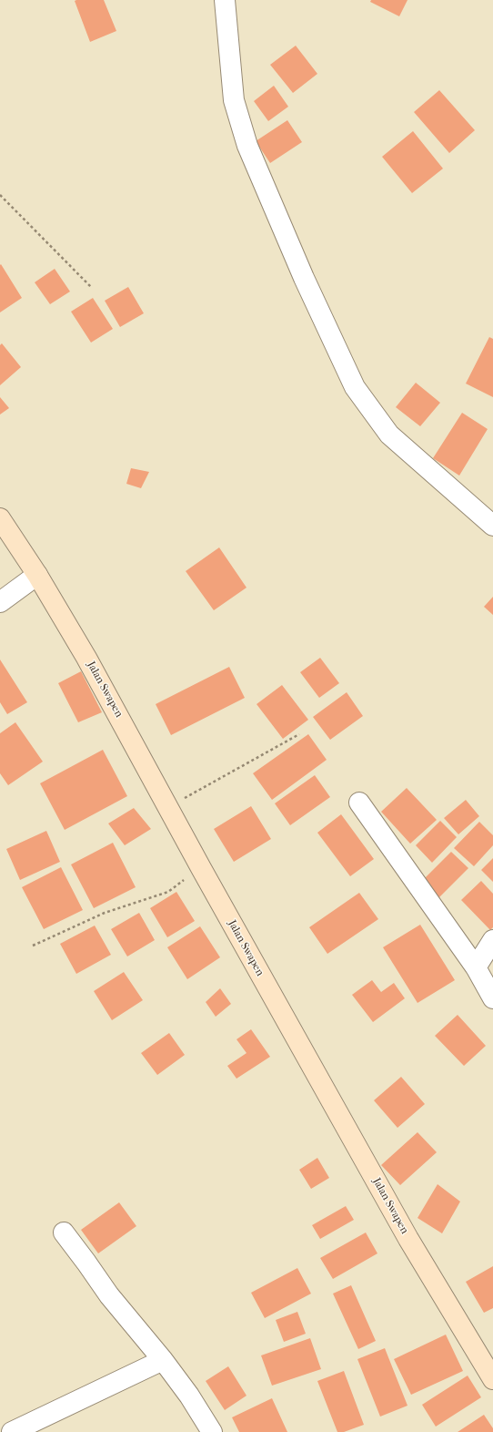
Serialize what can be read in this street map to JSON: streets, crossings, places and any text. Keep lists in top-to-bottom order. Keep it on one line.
{"streets":{"main road":["Jalan Swapen"]}}
